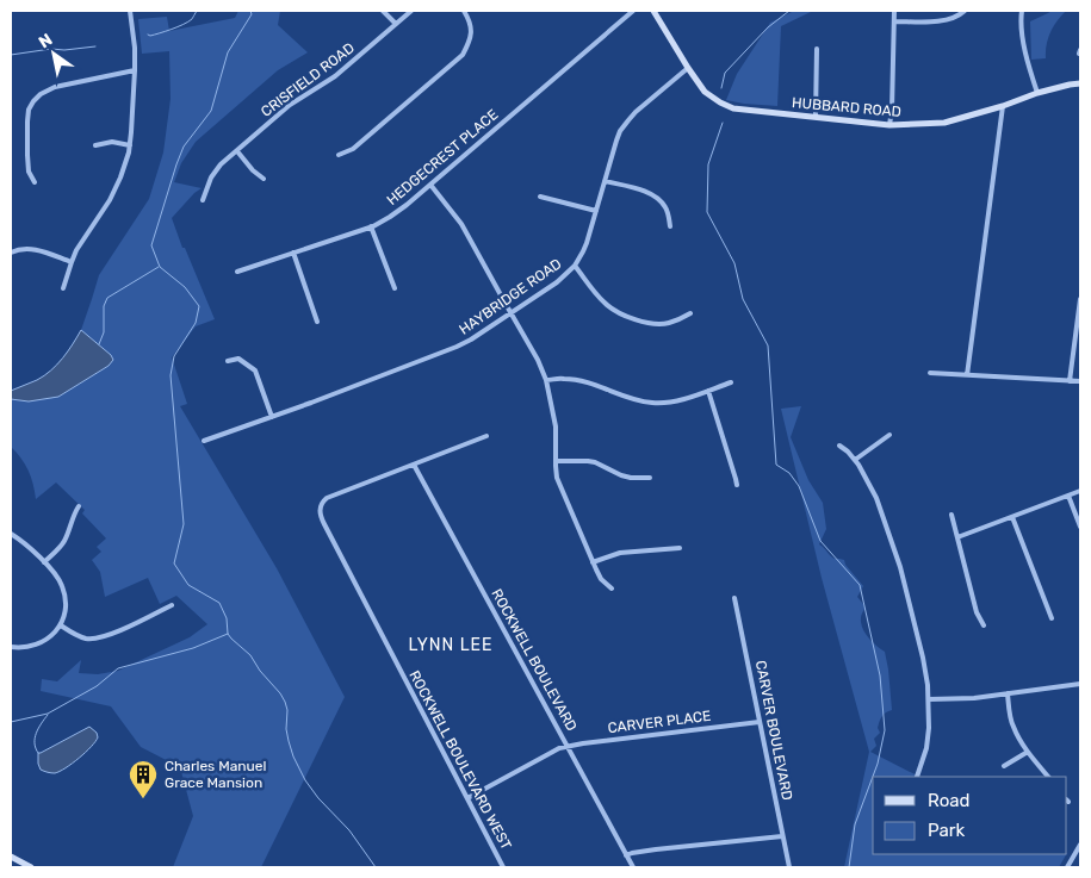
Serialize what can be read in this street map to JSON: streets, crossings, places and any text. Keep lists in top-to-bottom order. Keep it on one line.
{"streets":{"main road":["HUBBARD ROAD"],"street":["CRISFIELD ROAD","HEDGECREST PLACE","HAYBRIDGE ROAD","ROCKWELL BOULEVARD","CARVER PLACE","CARVER BOULEVARD","ROCKWELL BOULEVARD WEST"]},"crossings":[["HUBBARD ROAD","HAYBRIDGE ROAD"],["ROCKWELL BOULEVARD","CARVER PLACE"],["ROCKWELL BOULEVARD","ROCKWELL BOULEVARD WEST"],["CARVER PLACE","CARVER BOULEVARD"],["CARVER PLACE","ROCKWELL BOULEVARD WEST"]],"districts":["LYNN LEE"],"places":{"building":["Charles Manuel Grace Mansion"]},"legend":["Road","Park"],"north":"top left"}
